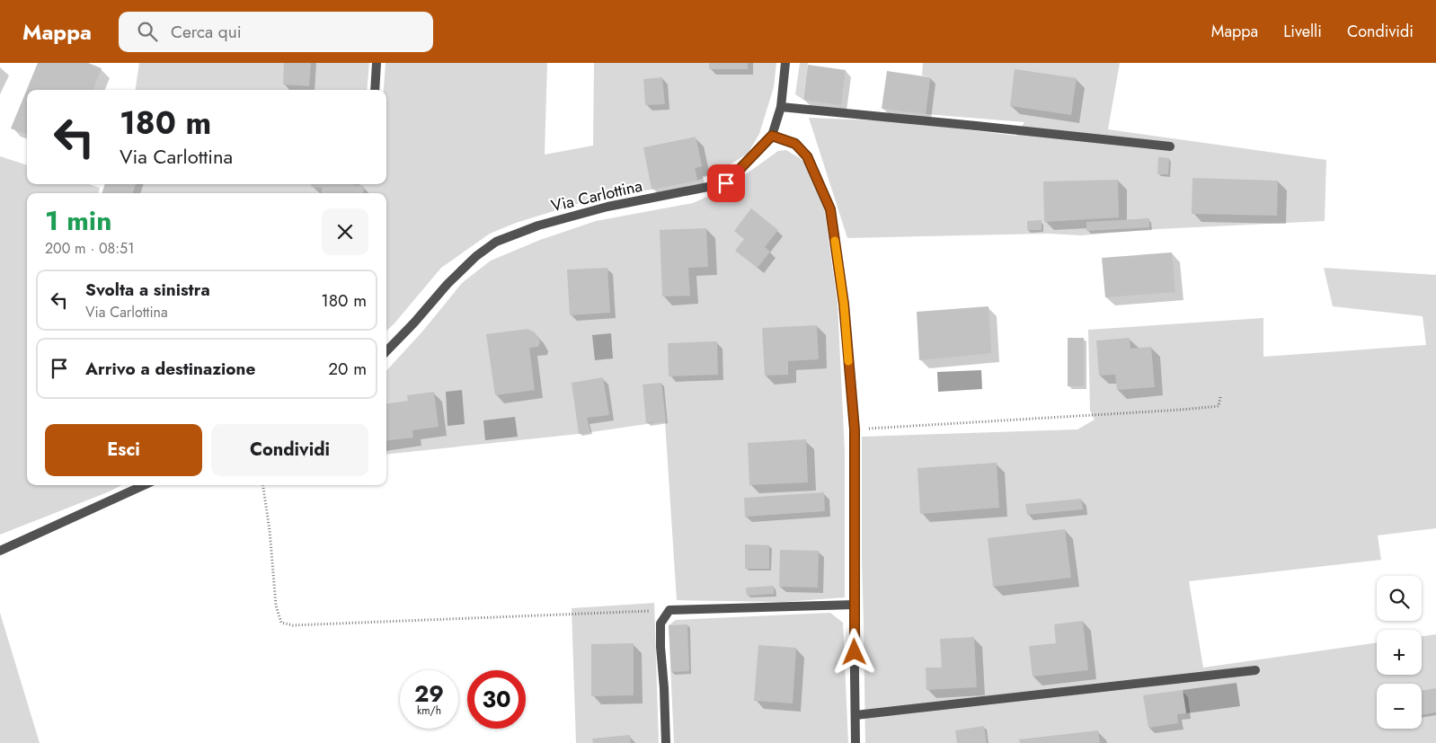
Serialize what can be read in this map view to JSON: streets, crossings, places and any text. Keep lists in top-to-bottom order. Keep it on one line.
{"streets":{"street":["Via Carlottina"]},"page":{"header":"Mappa","search":"Cerca qui","nav":["Mappa","Livelli","Condividi"],"turn":["180 m","Via Carlottina"],"heading":["1 min","200 m · 08:51"],"list":[{"name":"Svolta a sinistra","note":"Via Carlottina","value":"180 m"},{"name":"Arrivo a destinazione","value":"20 m"}],"buttons":["Esci","Condividi"],"map_buttons":["+","−"],"speed":"29 km/h","limit":"30"}}
